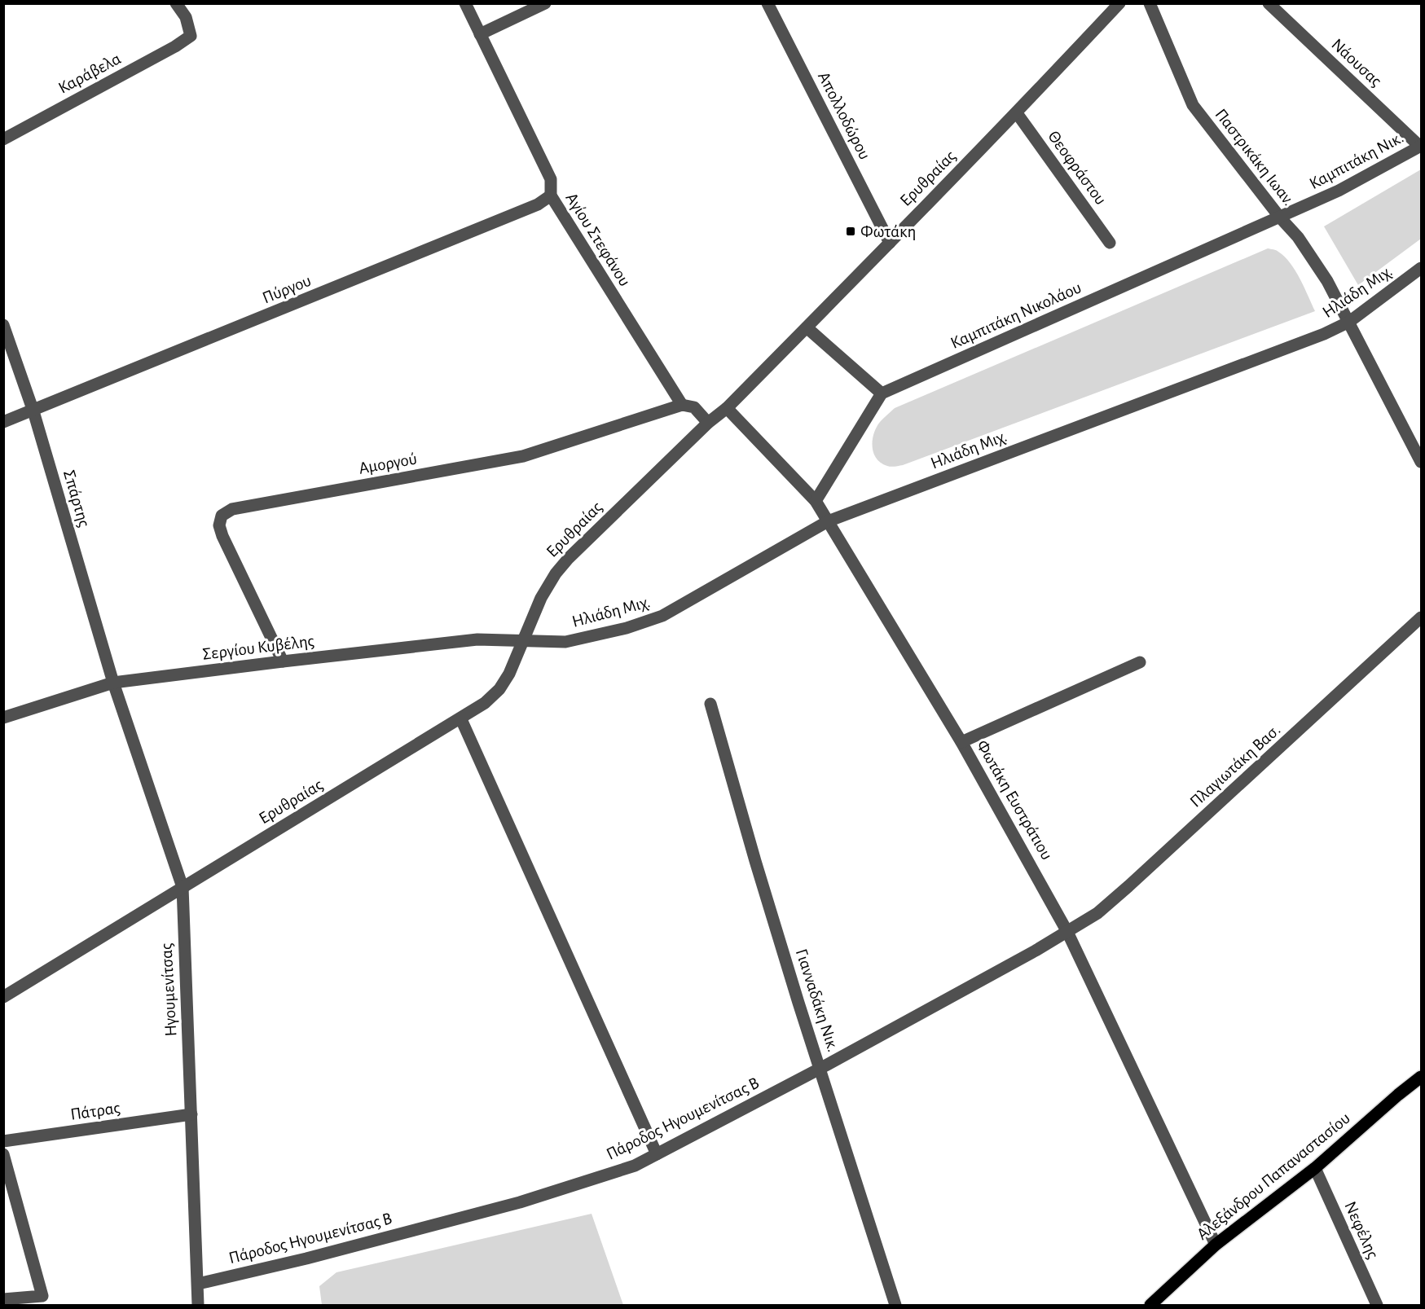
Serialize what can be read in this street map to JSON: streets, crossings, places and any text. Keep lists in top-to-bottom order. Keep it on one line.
{"streets":{"main road":["Αλεξάνδρου Παπαναστασίου"],"street":["Νάουσας","Καράβελα","Απολλοδώρου","Παστρικάκη Ιωαν.","Καμπιτάκη Νικ.","Θεοφράστου","Ερυθραίας","Αγίου Στεφάνου","Πύργου","Ηλιάδη Μιχ.","Καμπιτάκη Νικολάου","Αμοργού","Σπάρτης","Σεργίου Κυβέλης","Πλαγιωτάκη Βασ.","Φωτάκη Ευστράτιου","Ηγουμενίτσας","Γιανναδάκη Νικ.","Πάτρας","Πάροδος Ηγουμενίτσας Β","Νεφέλης"]},"crossings":[["Νάουσας","Καμπιτάκη Νικ."],["Απολλοδώρου","Ερυθραίας"],["Παστρικάκη Ιωαν.","Καμπιτάκη Νικ."],["Παστρικάκη Ιωαν.","Ηλιάδη Μιχ."],["Παστρικάκη Ιωαν.","Καμπιτάκη Νικολάου"],["Καμπιτάκη Νικ.","Καμπιτάκη Νικολάου"],["Θεοφράστου","Ερυθραίας"],["Ερυθραίας","Ηλιάδη Μιχ."],["Ερυθραίας","Σεργίου Κυβέλης"],["Ερυθραίας","Φωτάκη Ευστράτιου"],["Ερυθραίας","Ηγουμενίτσας"],["Αγίου Στεφάνου","Πύργου"],["Αγίου Στεφάνου","Αμοργού"],["Πύργου","Σπάρτης"],["Ηλιάδη Μιχ.","Σεργίου Κυβέλης"],["Ηλιάδη Μιχ.","Φωτάκη Ευστράτιου"],["Αμοργού","Σεργίου Κυβέλης"],["Σπάρτης","Σεργίου Κυβέλης"],["Σπάρτης","Ηγουμενίτσας"],["Σεργίου Κυβέλης","Ηγουμενίτσας"],["Πλαγιωτάκη Βασ.","Φωτάκη Ευστράτιου"],["Πλαγιωτάκη Βασ.","Πάροδος Ηγουμενίτσας Β"],["Φωτάκη Ευστράτιου","Πάροδος Ηγουμενίτσας Β"],["Φωτάκη Ευστράτιου","Αλεξάνδρου Παπαναστασίου"],["Ηγουμενίτσας","Πάτρας"],["Ηγουμενίτσας","Πάροδος Ηγουμενίτσας Β"],["Γιανναδάκη Νικ.","Πάροδος Ηγουμενίτσας Β"],["Αλεξάνδρου Παπαναστασίου","Νεφέλης"]],"places":{"transit":["Φωτάκη"]}}
